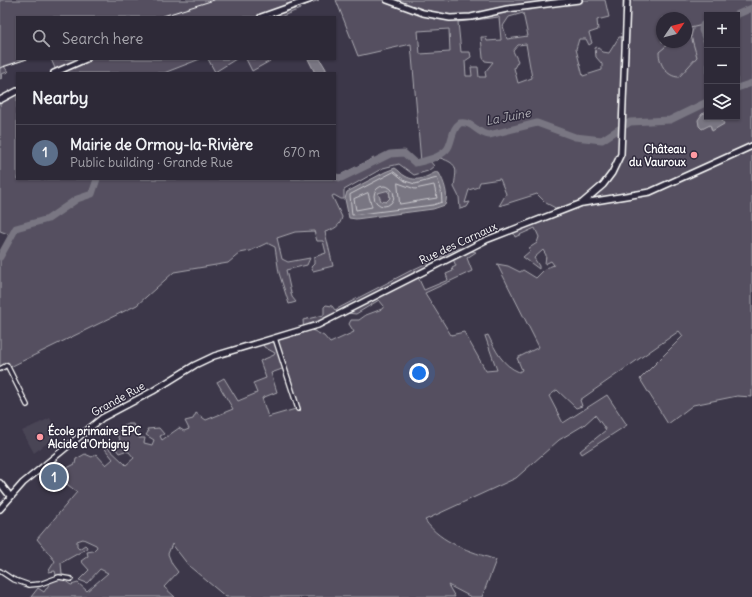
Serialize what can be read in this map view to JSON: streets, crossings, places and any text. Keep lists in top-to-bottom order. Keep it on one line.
{"streets":{"street":["Rue des Carnaux","Grande Rue"]},"crossings":[["Rue des Carnaux","Grande Rue"]],"water":["La Juine"],"places":["Château du Vauroux","École primaire EPC Alcide d'Orbigny"],"north":"top right","page":{"map_buttons":["+","−"],"search":"Search here","heading":"Nearby","list":[{"mark":"1","name":"Mairie de Ormoy-la-Rivière","note":"Public building · Grande Rue","value":"670 m"}],"pins":"1"}}
